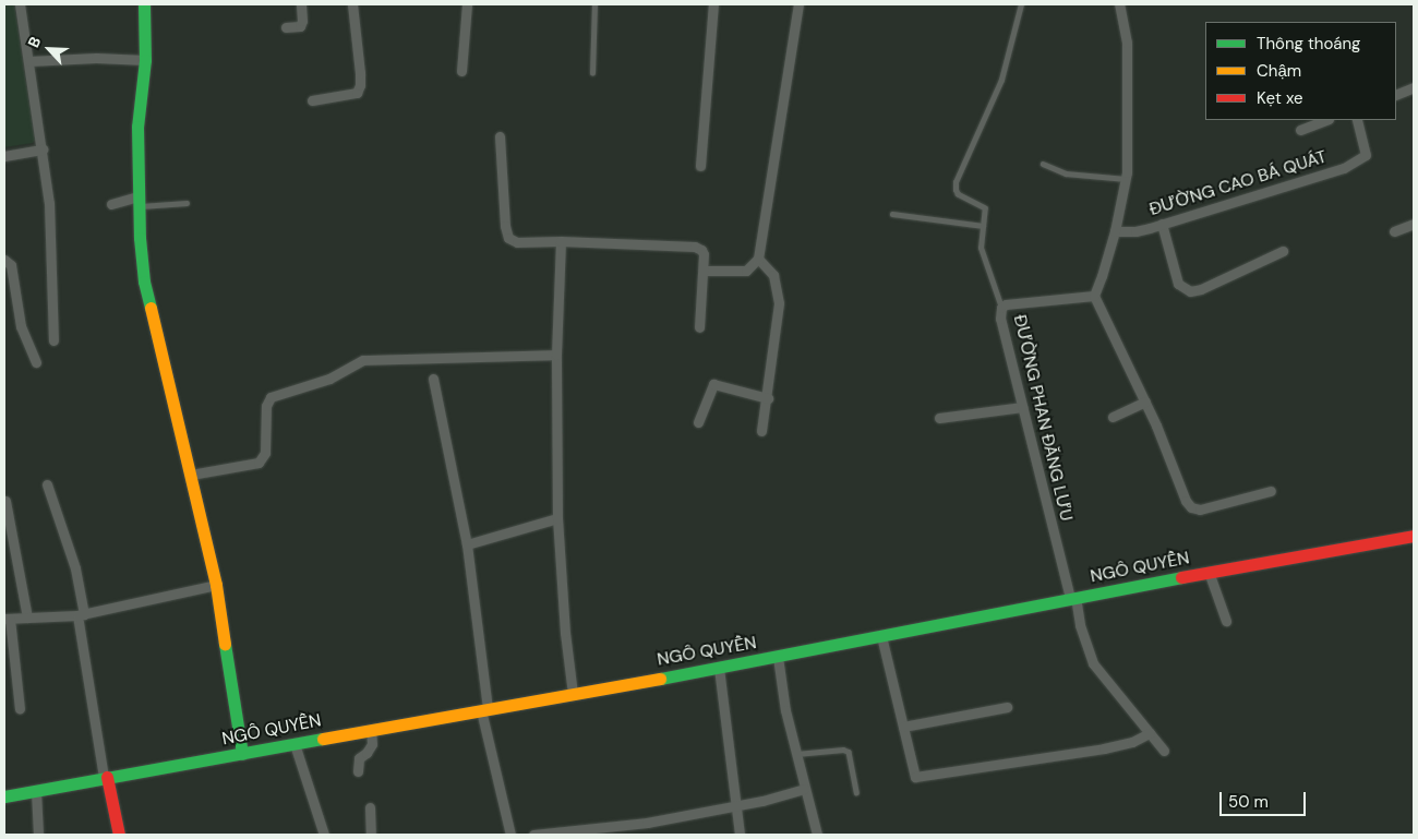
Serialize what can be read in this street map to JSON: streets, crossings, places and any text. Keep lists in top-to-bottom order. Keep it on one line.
{"streets":{"street":["ĐƯỜNG CAO BÁ QUÁT","ĐƯỜNG PHAN ĐĂNG LƯU","NGÔ QUYỀN"]},"crossings":[["ĐƯỜNG PHAN ĐĂNG LƯU","NGÔ QUYỀN"]],"legend":["Thông thoáng","Chậm","Kẹt xe"],"scale_bar":"50 m","north":"top left"}
